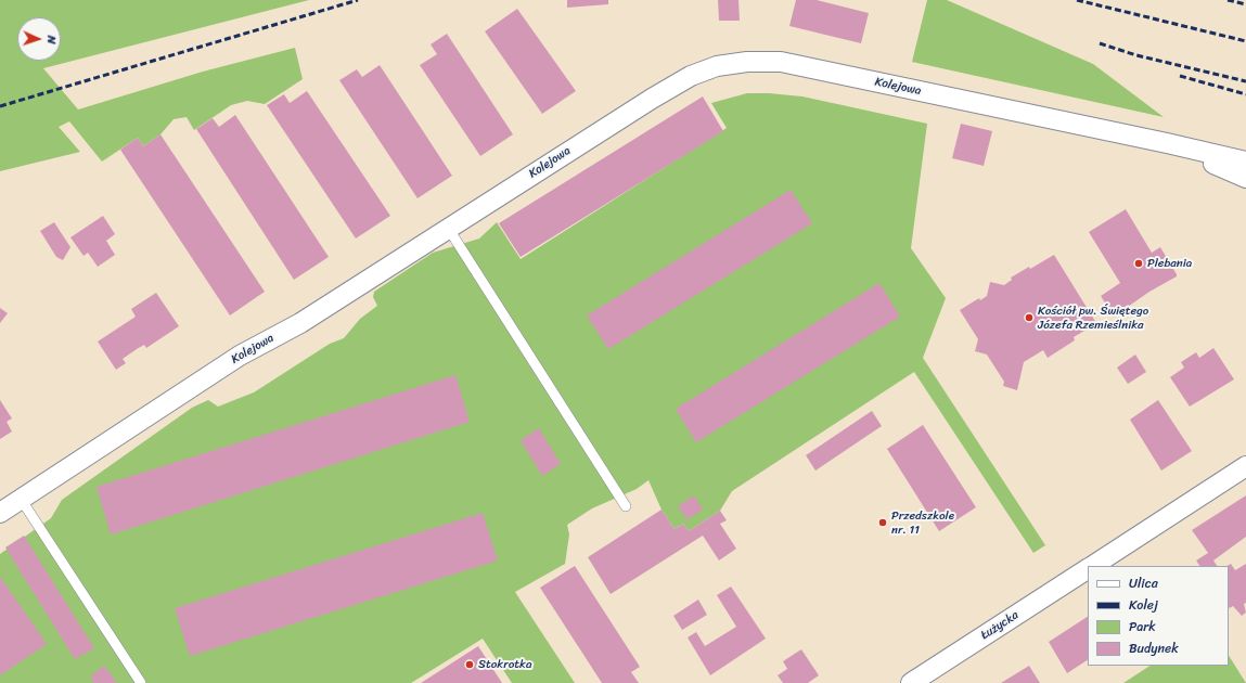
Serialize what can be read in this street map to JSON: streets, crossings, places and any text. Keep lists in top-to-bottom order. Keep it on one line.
{"streets":{"street":["Kolejowa","Łużycka"]},"places":["Plebania","Kościół pw. Świętego Józefa Rzemieślnika","Przedszkole nr. 11","Stokrotka"],"legend":["Ulica","Kolej","Park","Budynek"],"north":"right"}
